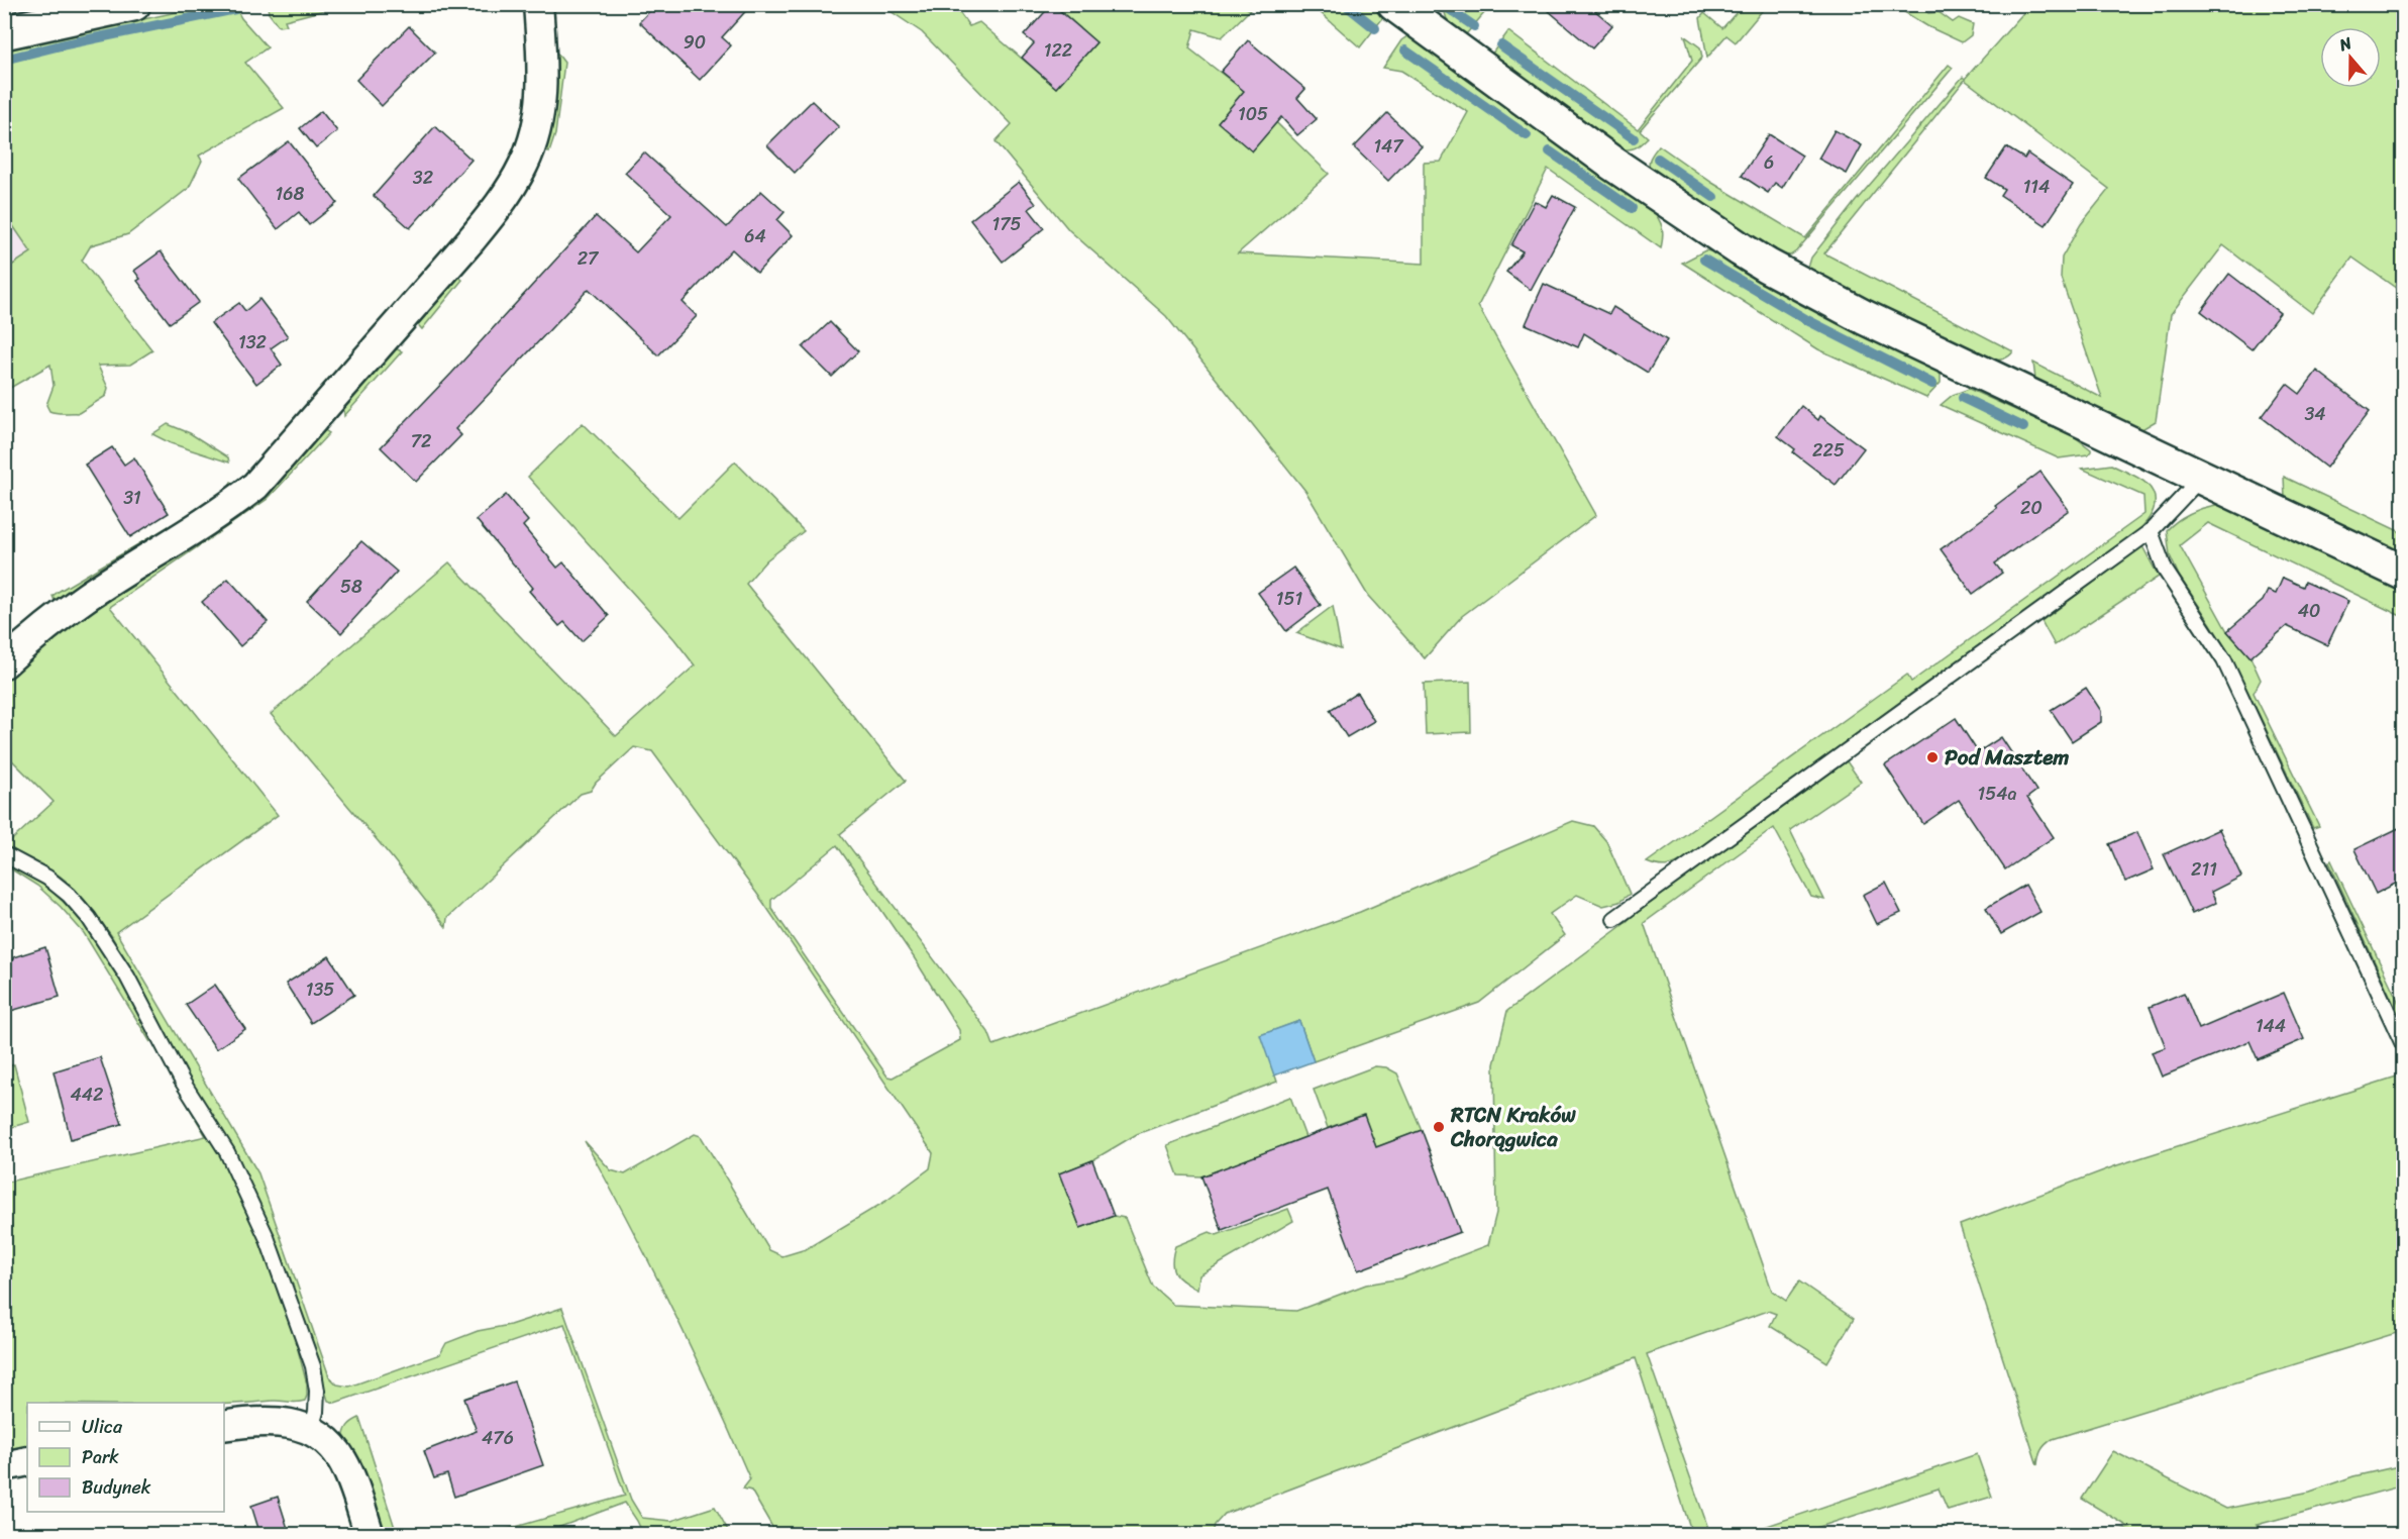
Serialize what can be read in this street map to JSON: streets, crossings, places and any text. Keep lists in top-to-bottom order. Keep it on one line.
{"places":["Pod Masztem","RTCN Kraków Chorągwica"],"house_numbers":["90","122","105","147","6","32","114","168","175","64","27","132","34","72","225","31","20","58","151","40","154a","211","135","144","442","476"],"legend":["Ulica","Park","Budynek"],"north":"top"}
